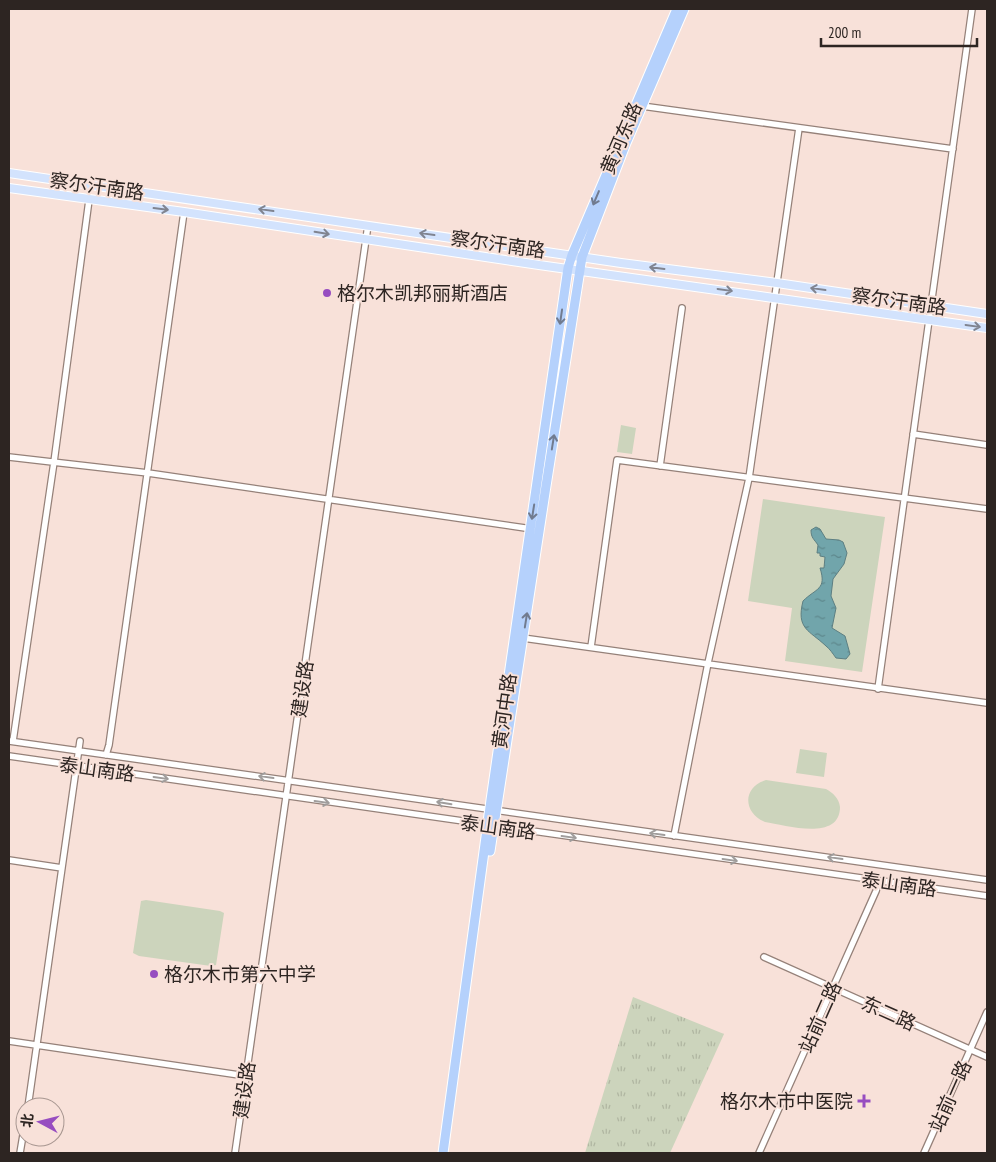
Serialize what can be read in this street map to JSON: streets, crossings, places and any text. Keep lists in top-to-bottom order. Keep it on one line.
{"streets":{"highway":["黄河东路","黄河中路"],"main road":["察尔汗南路"],"street":["建设路","泰山南路","东二路","站前二路","站前一路"]},"crossings":[["黄河东路","察尔汗南路"],["黄河东路","黄河中路"],["察尔汗南路","建设路"],["察尔汗南路","黄河中路"],["建设路","泰山南路"],["黄河中路","泰山南路"],["泰山南路","站前二路"],["东二路","站前二路"],["东二路","站前一路"]],"places":{"other":["格尔木凯邦丽斯酒店","格尔木市第六中学"],"health":["格尔木市中医院"]},"scale_bar":"200 m","north":"left"}
